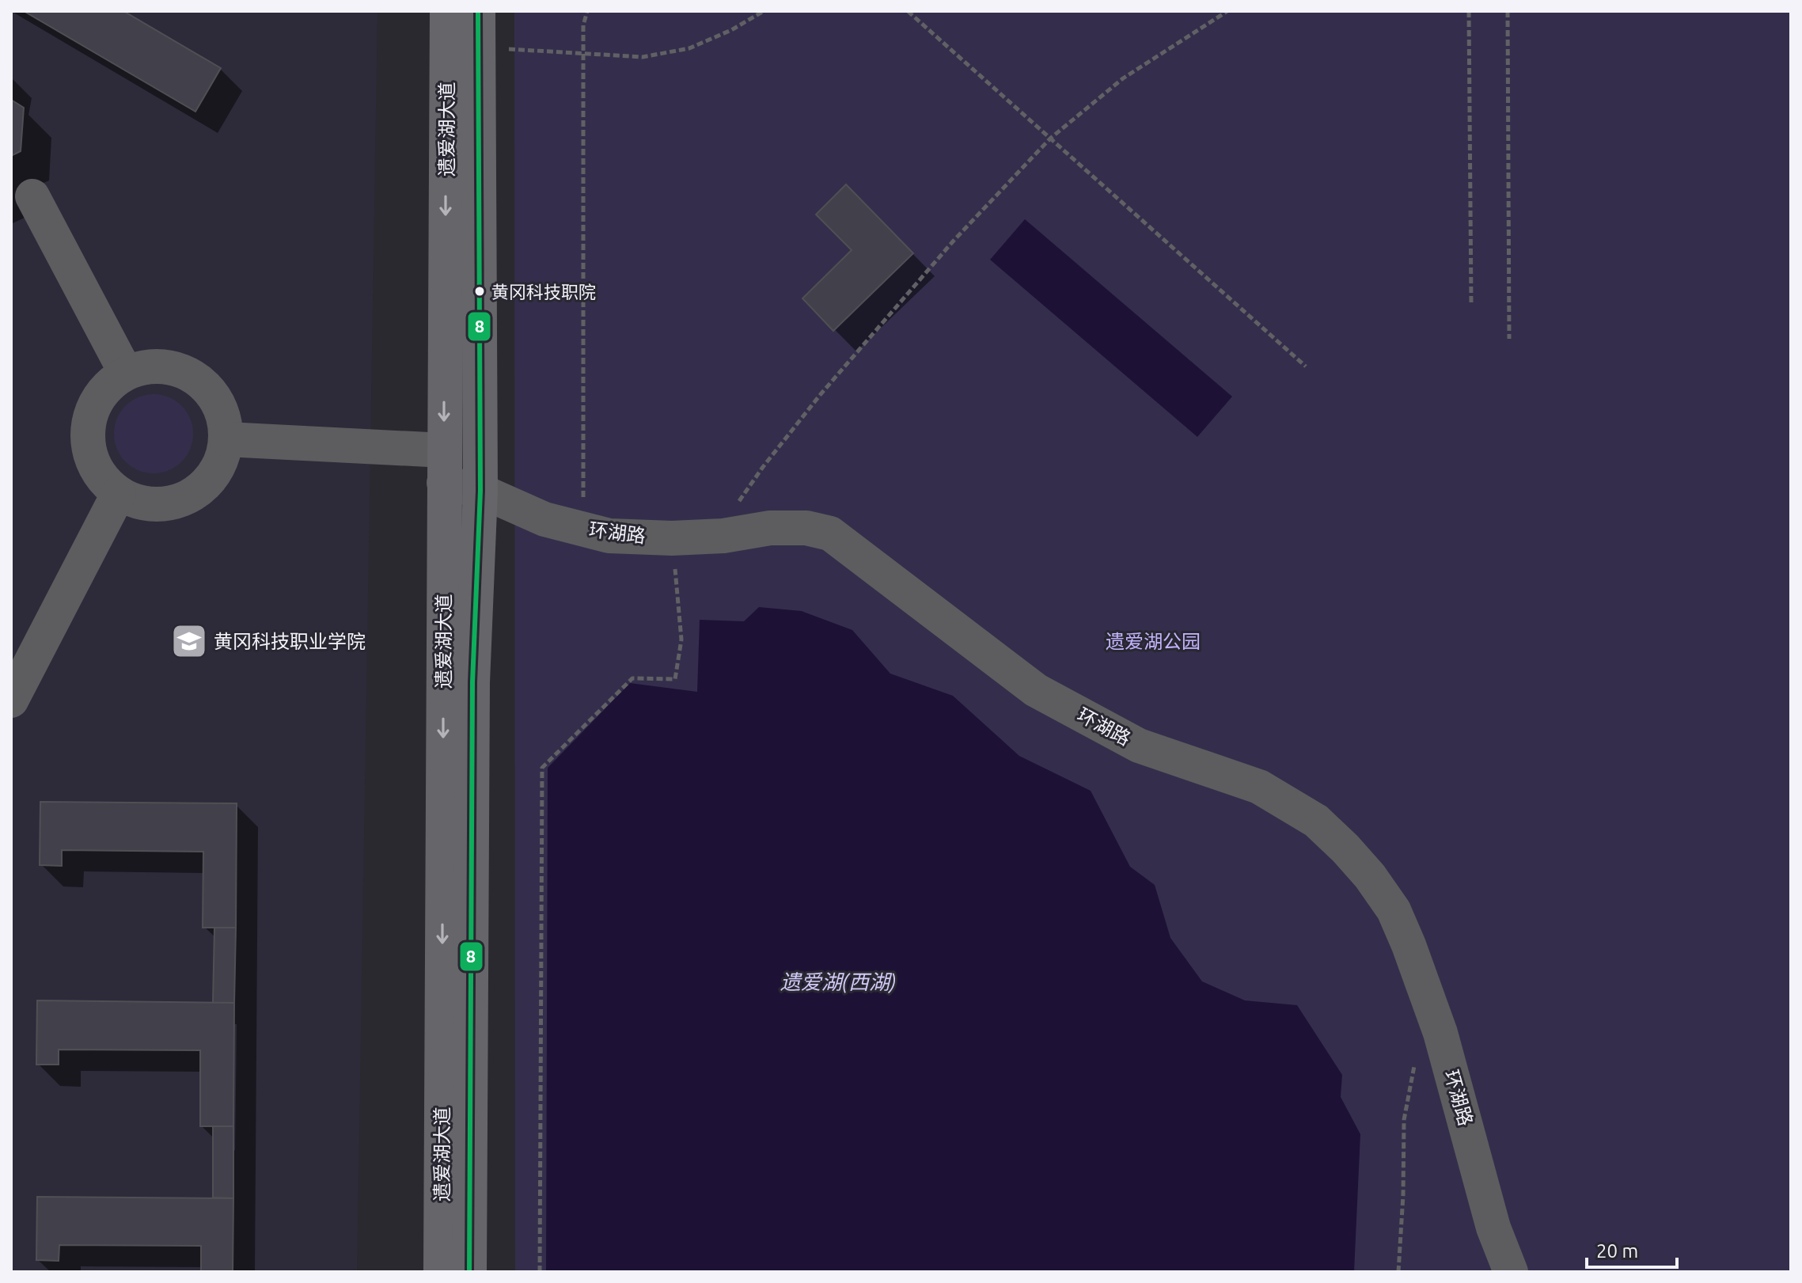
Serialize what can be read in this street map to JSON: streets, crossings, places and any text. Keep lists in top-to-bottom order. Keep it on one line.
{"streets":{"main road":["遗爱湖大道"],"lane":["环湖路"]},"crossings":[["遗爱湖大道","环湖路"]],"water":["遗爱湖(西湖)"],"parks":["遗爱湖公园"],"places":{"other":["黄冈科技职院"],"school or university":["黄冈科技职业学院"]},"lines":["transit line 8"],"scale_bar":"20 m"}
